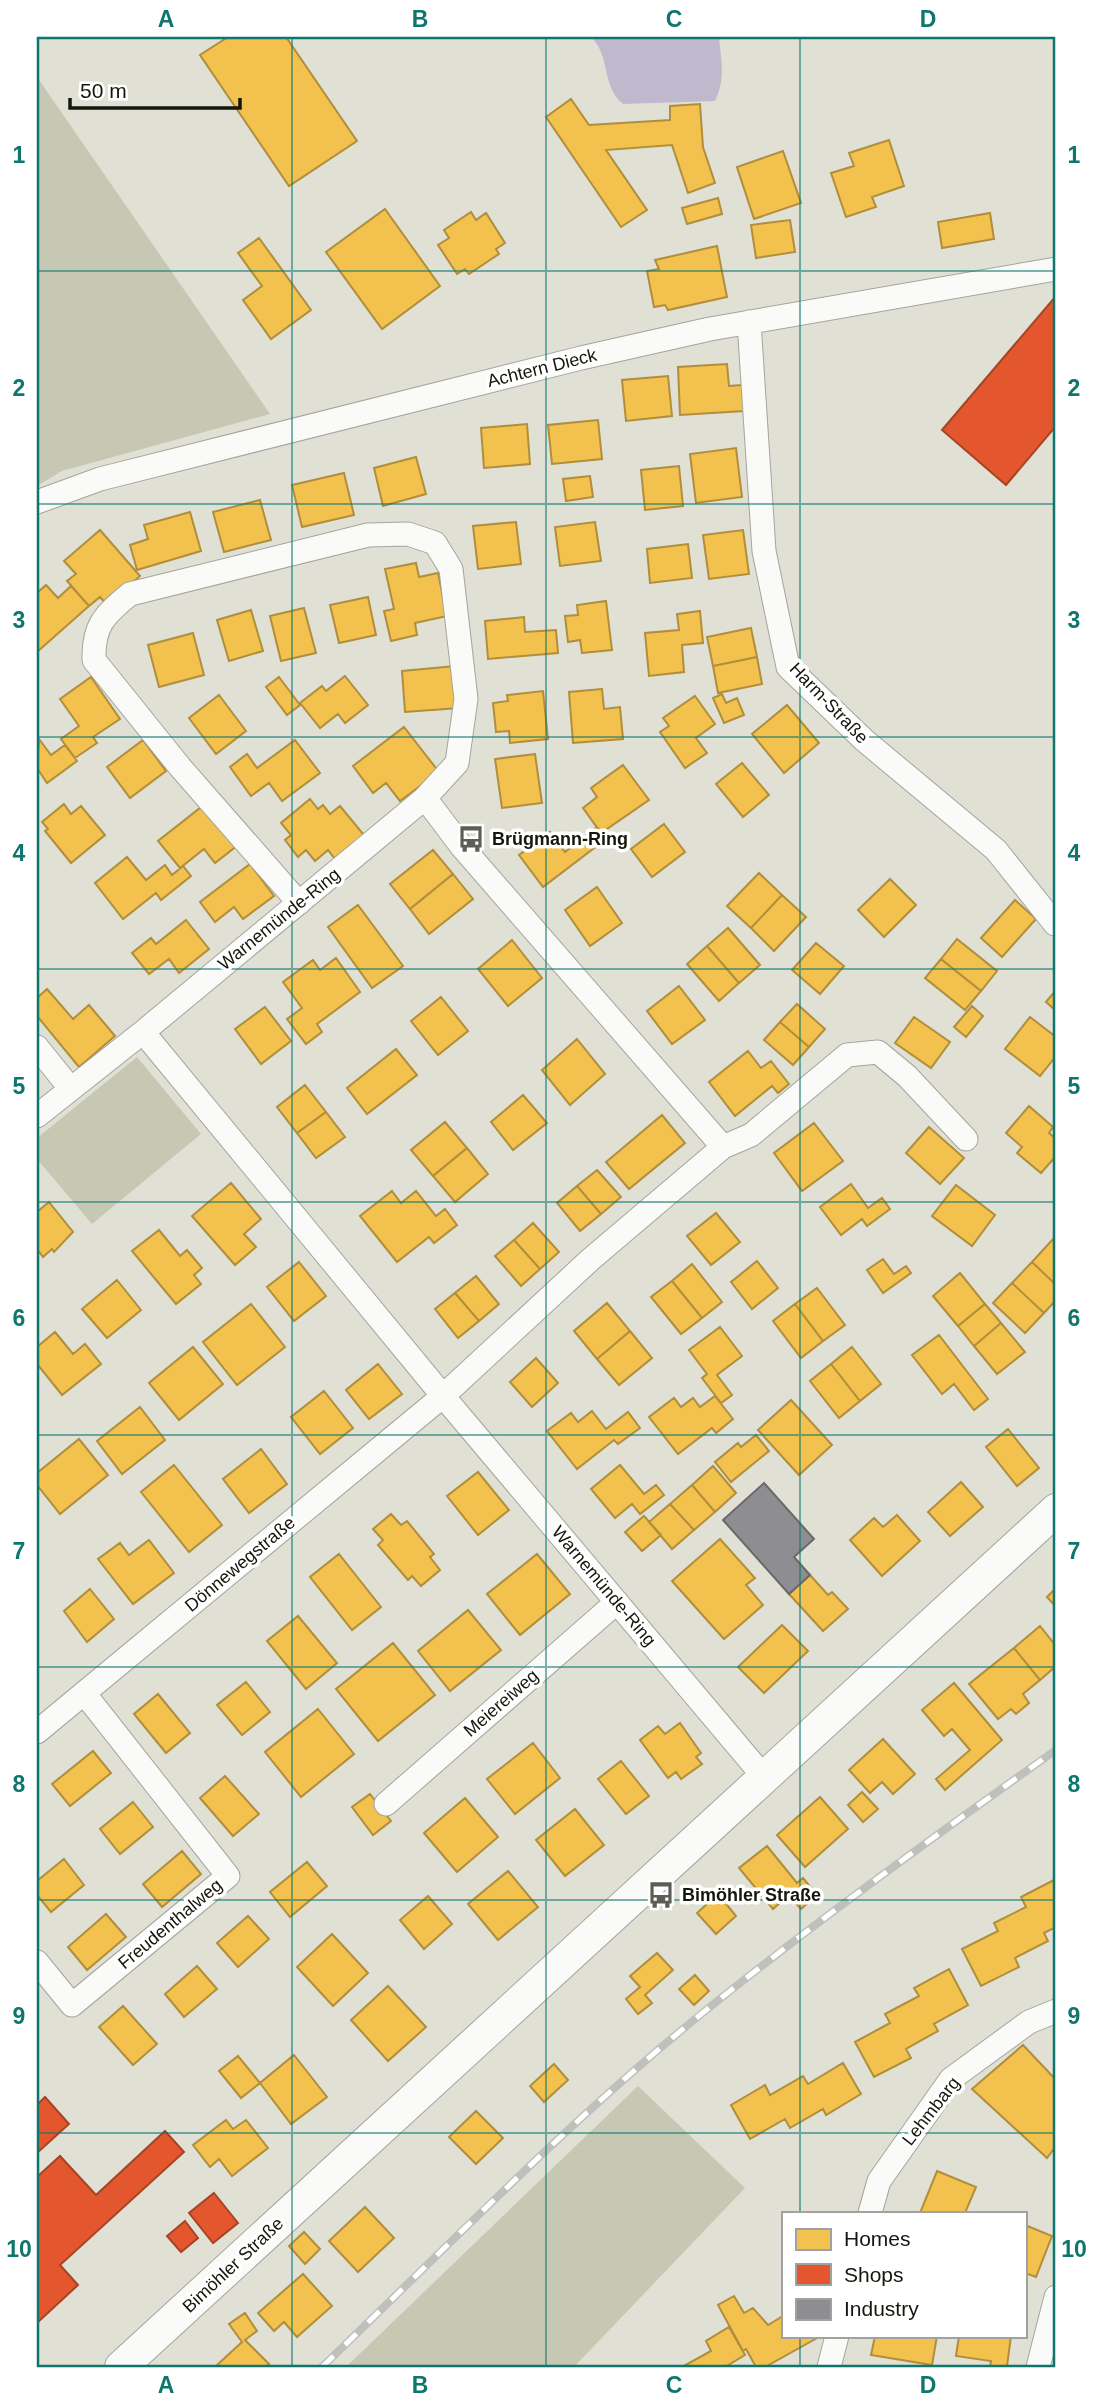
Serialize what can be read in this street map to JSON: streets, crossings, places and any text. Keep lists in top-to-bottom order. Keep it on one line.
{"streets":{"street":["Achtern Dieck","Harm-Straße","Warnemünde-Ring","Dönnewegstraße","Meiereiweg","Freudenthalweg","Lehmbarg","Bimöhler Straße"]},"crossings":[["Achtern Dieck","Harm-Straße"],["Warnemünde-Ring","Dönnewegstraße"],["Warnemünde-Ring","Meiereiweg"],["Warnemünde-Ring","Bimöhler Straße"],["Dönnewegstraße","Freudenthalweg"]],"places":{"bus stop":["Brügmann-Ring","Bimöhler Straße"]},"legend":["Homes","Shops","Industry"],"scale_bar":"50 m","grid":{"columns":["A","B","C","D"],"rows":["1","2","3","4","5","6","7","8","9","10"]}}
